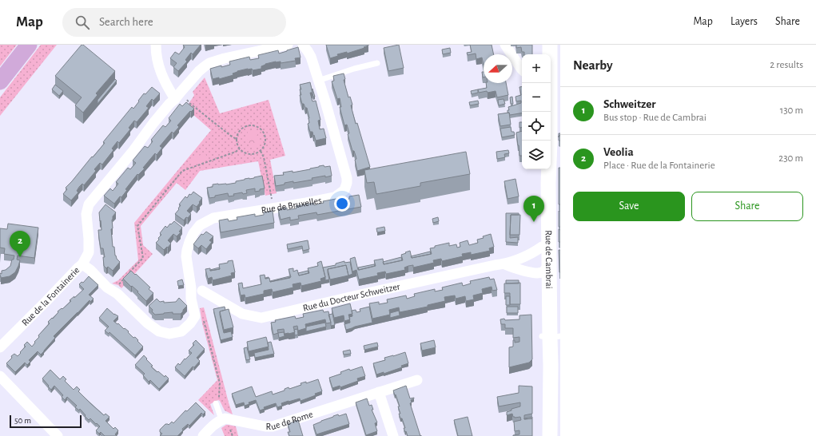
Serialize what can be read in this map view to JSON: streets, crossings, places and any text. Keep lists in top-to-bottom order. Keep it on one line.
{"streets":{"main road":["Rue de Cambrai"],"street":["Rue de Bruxelles","Rue de la Fontainerie","Rue du Docteur Schweitzer","Rue de Rome"]},"scale_bar":"50 m","north":"left","page":{"header":"Map","search":"Search here","nav":["Map","Layers","Share"],"heading":["Nearby","2 results"],"map_buttons":["+","−"],"list":[{"mark":"1","name":"Schweitzer","note":"Bus stop · Rue de Cambrai","value":"130 m"},{"mark":"2","name":"Veolia","note":"Place · Rue de la Fontainerie","value":"230 m"}],"buttons":["Save","Share"],"pins":["1","2"],"scale":"50 m"}}
